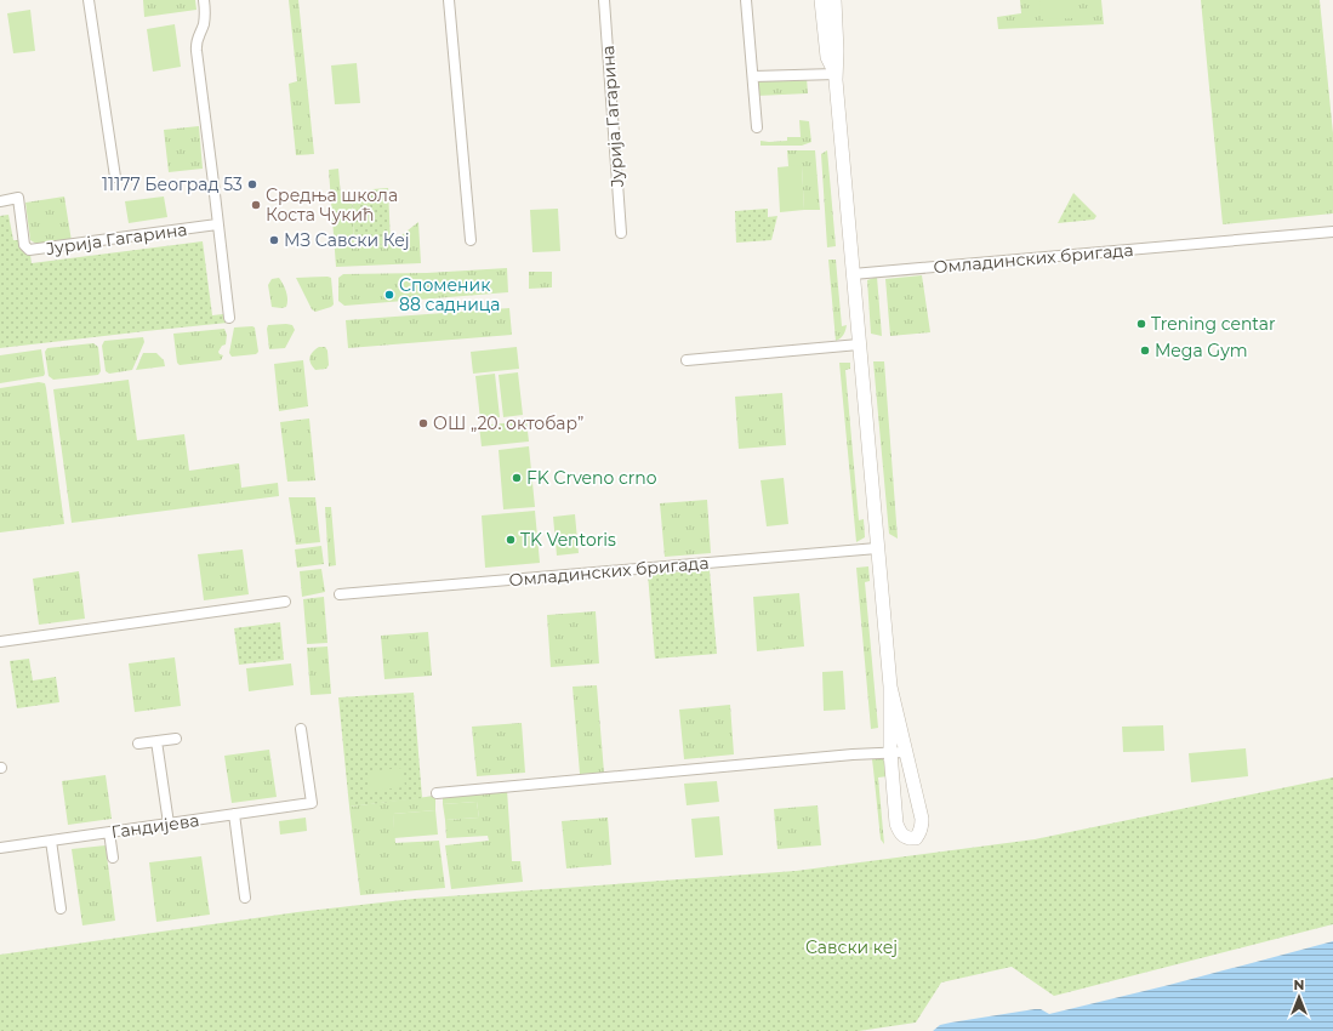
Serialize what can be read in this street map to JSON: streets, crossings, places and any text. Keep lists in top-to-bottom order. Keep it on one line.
{"streets":{"street":["Јурија Гагарина","Омладинских бригада","Гандијева"]},"parks":["Савски кеј"],"places":["11177 Београд 53","Средња школа Коста Чукић","МЗ Савски Кеј","Споменик 88 садница","Trening centar","Mega Gym","ОШ „20. октобар”","FK Crveno crno","TK Ventoris"],"north":"top"}
